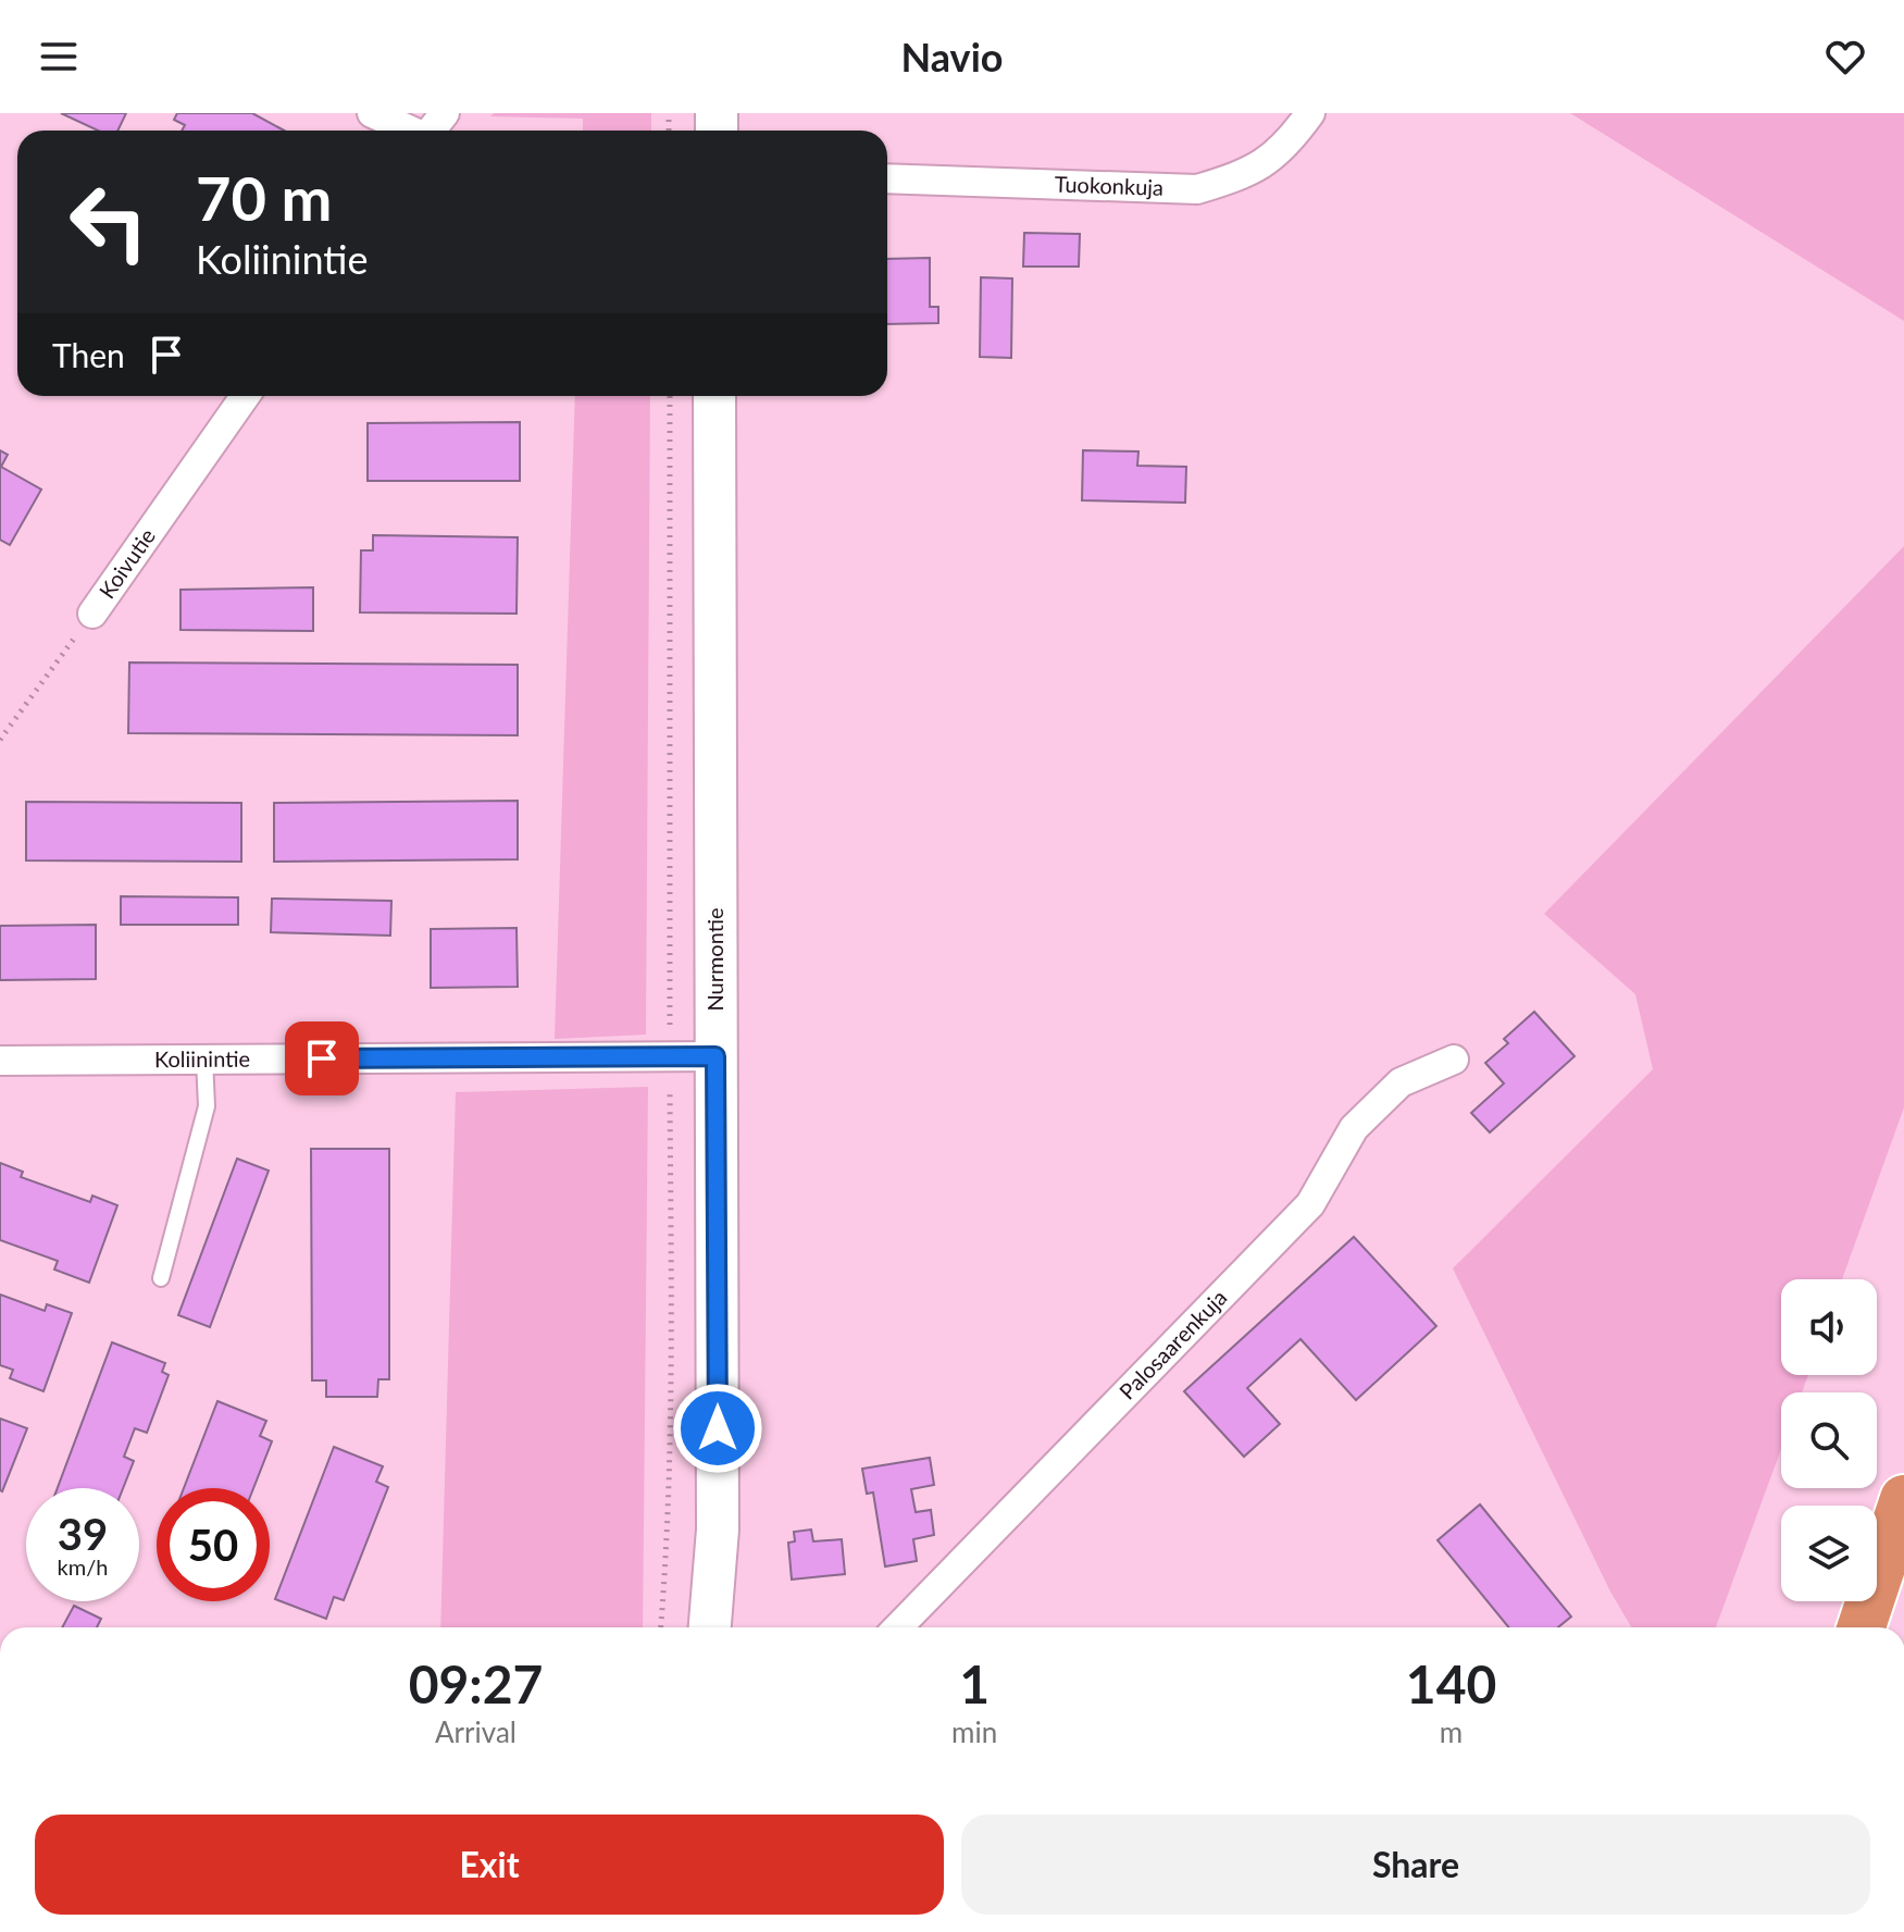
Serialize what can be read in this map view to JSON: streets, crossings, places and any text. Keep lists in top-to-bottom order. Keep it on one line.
{"streets":{"main road":["Nurmontie"],"street":["Tuokonkuja","Koivutie","Koliinintie","Palosaarenkuja"]},"crossings":[["Nurmontie","Koliinintie"]],"page":{"header":"Navio","turn":["70 m","Koliinintie"],"then":"Then","speed":"39 km/h","limit":"50","eta":["09:27","Arrival","1","min","140","m"],"buttons":["Exit","Share"]}}
